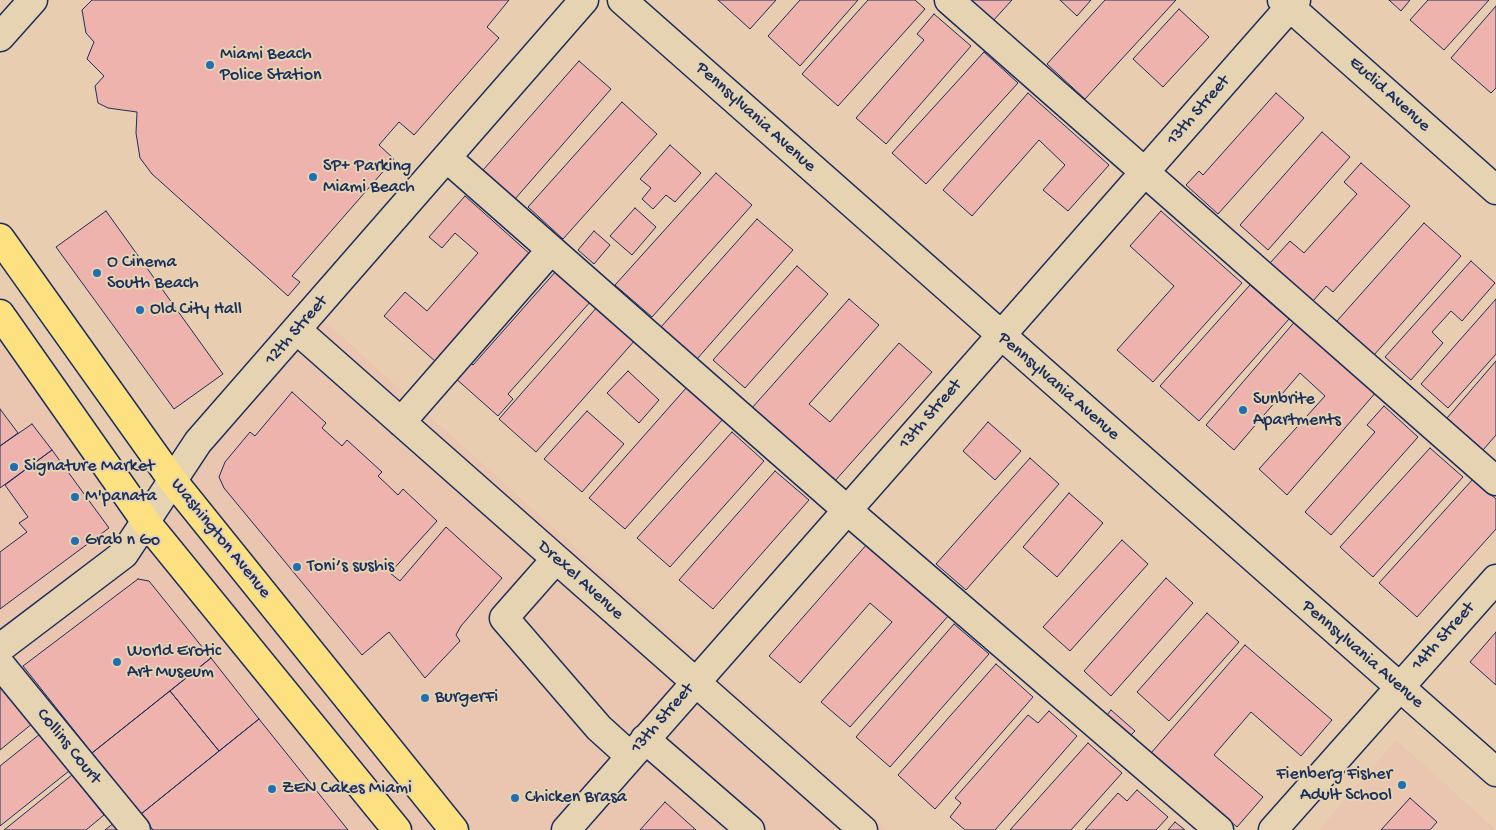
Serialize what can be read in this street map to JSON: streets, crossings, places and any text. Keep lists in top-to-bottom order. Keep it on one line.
{"streets":{"main road":["Washington Avenue"],"street":["Euclid Avenue","13th Street","Pennsylvania Avenue","12th Street","Drexel Avenue","14th Street","Collins Court"]},"crossings":[["Euclid Avenue","13th Street"],["13th Street","Pennsylvania Avenue"],["13th Street","Drexel Avenue"],["Pennsylvania Avenue","14th Street"],["12th Street","Washington Avenue"],["12th Street","Drexel Avenue"]],"places":["Miami Beach Police Station","SP+ Parking Miami Beach","O Cinema South Beach","Old City Hall","Sunbrite Apartments","Signature Market","M'panata","Grab n Go","Toni’s sushis","World Erotic Art Museum","BurgerFi","Fienberg Fisher Adult School","ZEN Cakes Miami","Chicken Brasa"]}
